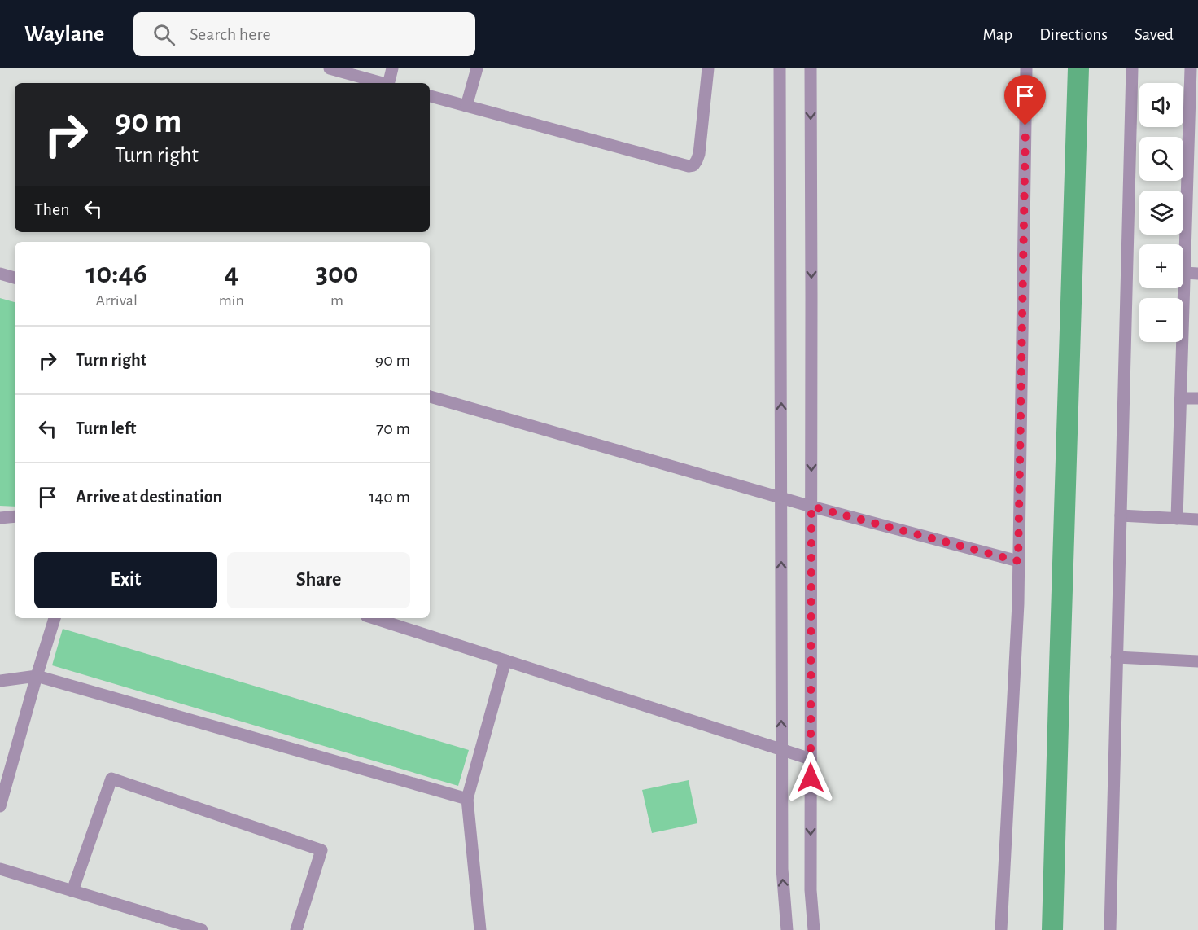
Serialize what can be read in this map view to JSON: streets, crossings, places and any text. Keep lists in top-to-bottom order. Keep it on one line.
{"page":{"header":"Waylane","search":"Search here","nav":["Map","Directions","Saved"],"map_buttons":["+","−"],"turn":["90 m","Turn right"],"then":"Then","eta":["10:46","Arrival","4","min","300","m"],"list":[{"name":"Turn right","value":"90 m"},{"name":"Turn left","value":"70 m"},{"name":"Arrive at destination","value":"140 m"}],"buttons":["Exit","Share"]}}
